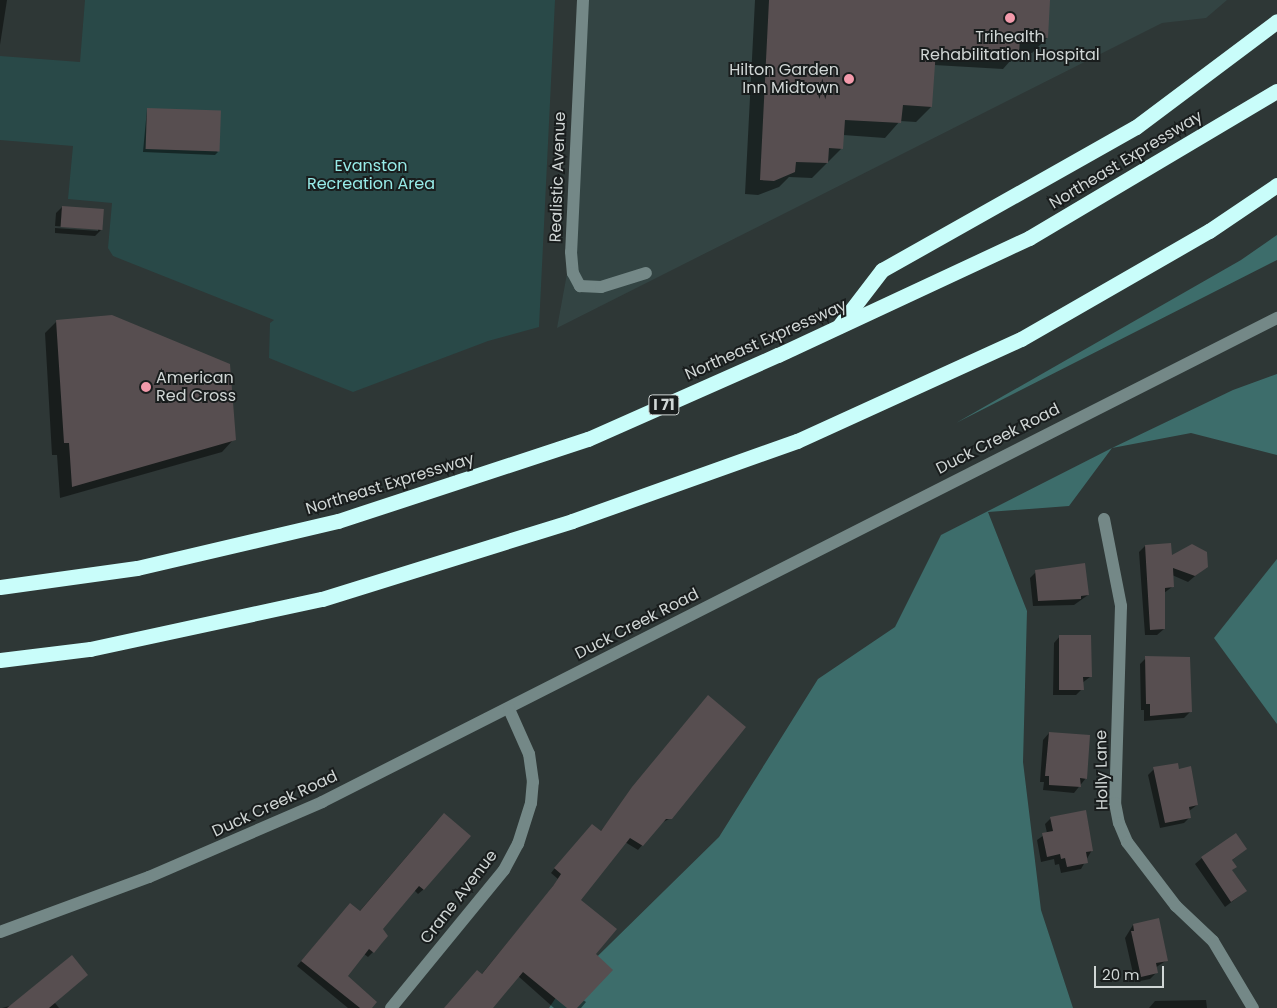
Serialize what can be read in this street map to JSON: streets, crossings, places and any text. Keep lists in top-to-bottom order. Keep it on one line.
{"streets":{"highway":["Northeast Expressway","I 71"],"street":["Realistic Avenue","Duck Creek Road","Holly Lane","Crane Avenue"]},"crossings":[["Duck Creek Road","Crane Avenue"]],"parks":["Evanston Recreation Area"],"places":["Trihealth Rehabilitation Hospital","Hilton Garden Inn Midtown","American Red Cross"],"scale_bar":"20 m"}
